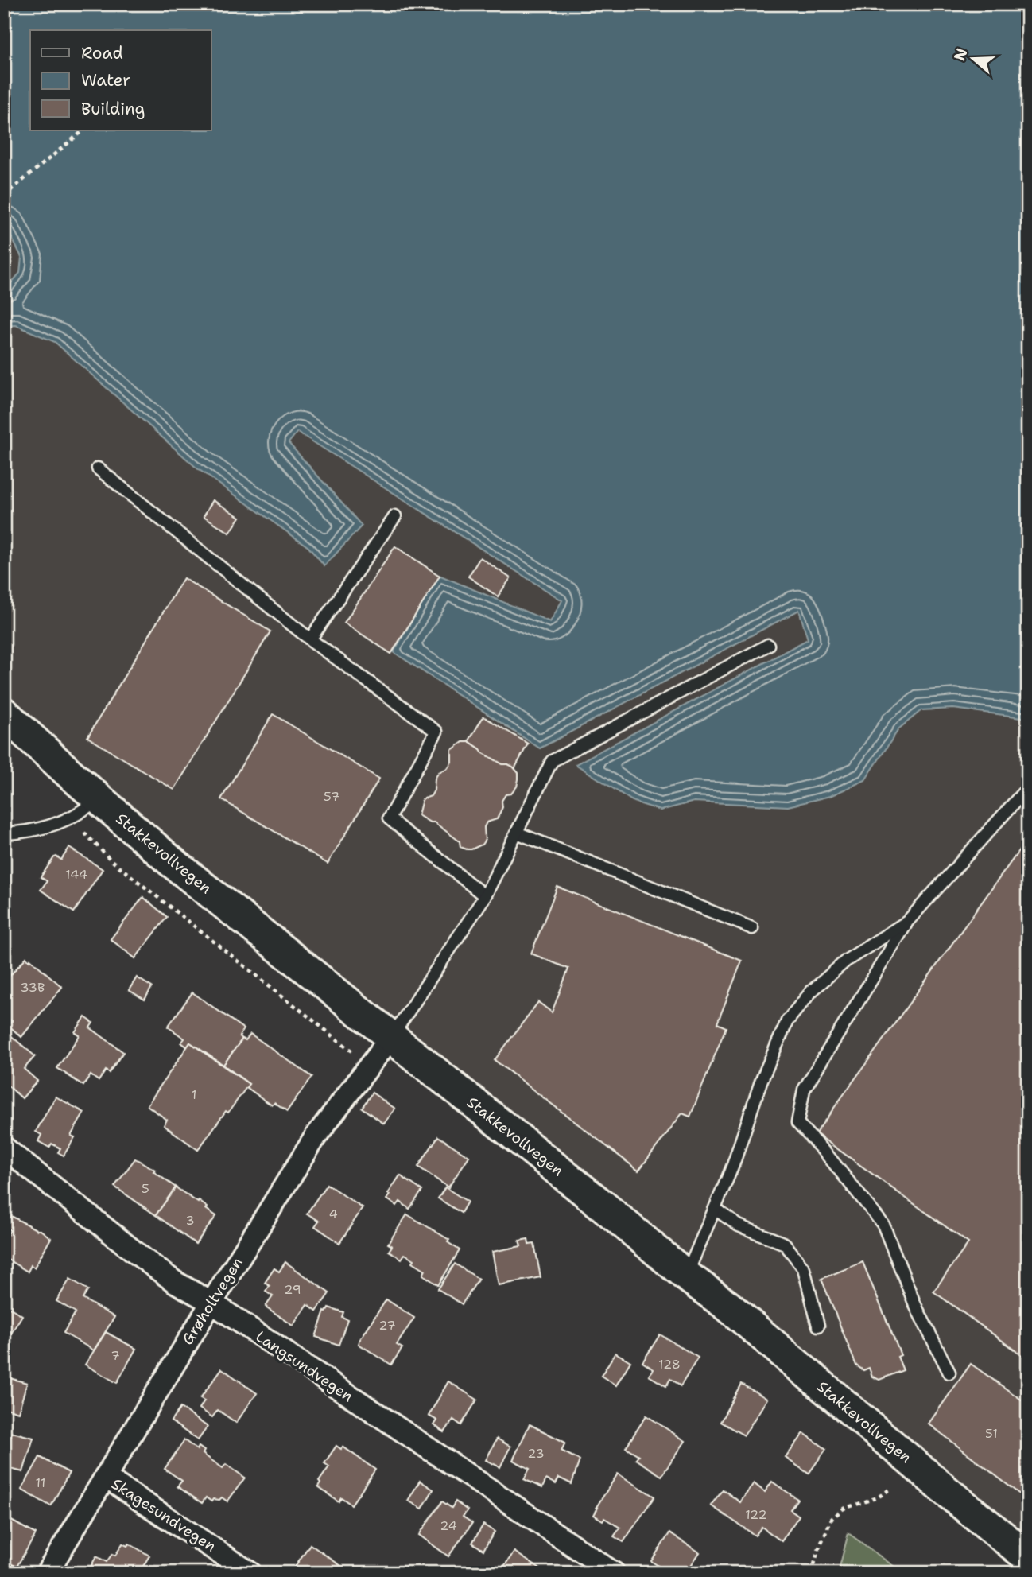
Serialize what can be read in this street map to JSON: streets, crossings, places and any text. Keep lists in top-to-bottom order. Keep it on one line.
{"streets":{"street":["Stakkevollvegen","Grøholtvegen","Langsundvegen","Skagesundvegen"]},"crossings":[["Stakkevollvegen","Grøholtvegen"],["Grøholtvegen","Langsundvegen"],["Grøholtvegen","Skagesundvegen"]],"house_numbers":["57","144","33B","1","5","4","3","29","27","7","128","51","23","11","122","24"],"legend":["Road","Water","Building"],"north":"left"}
